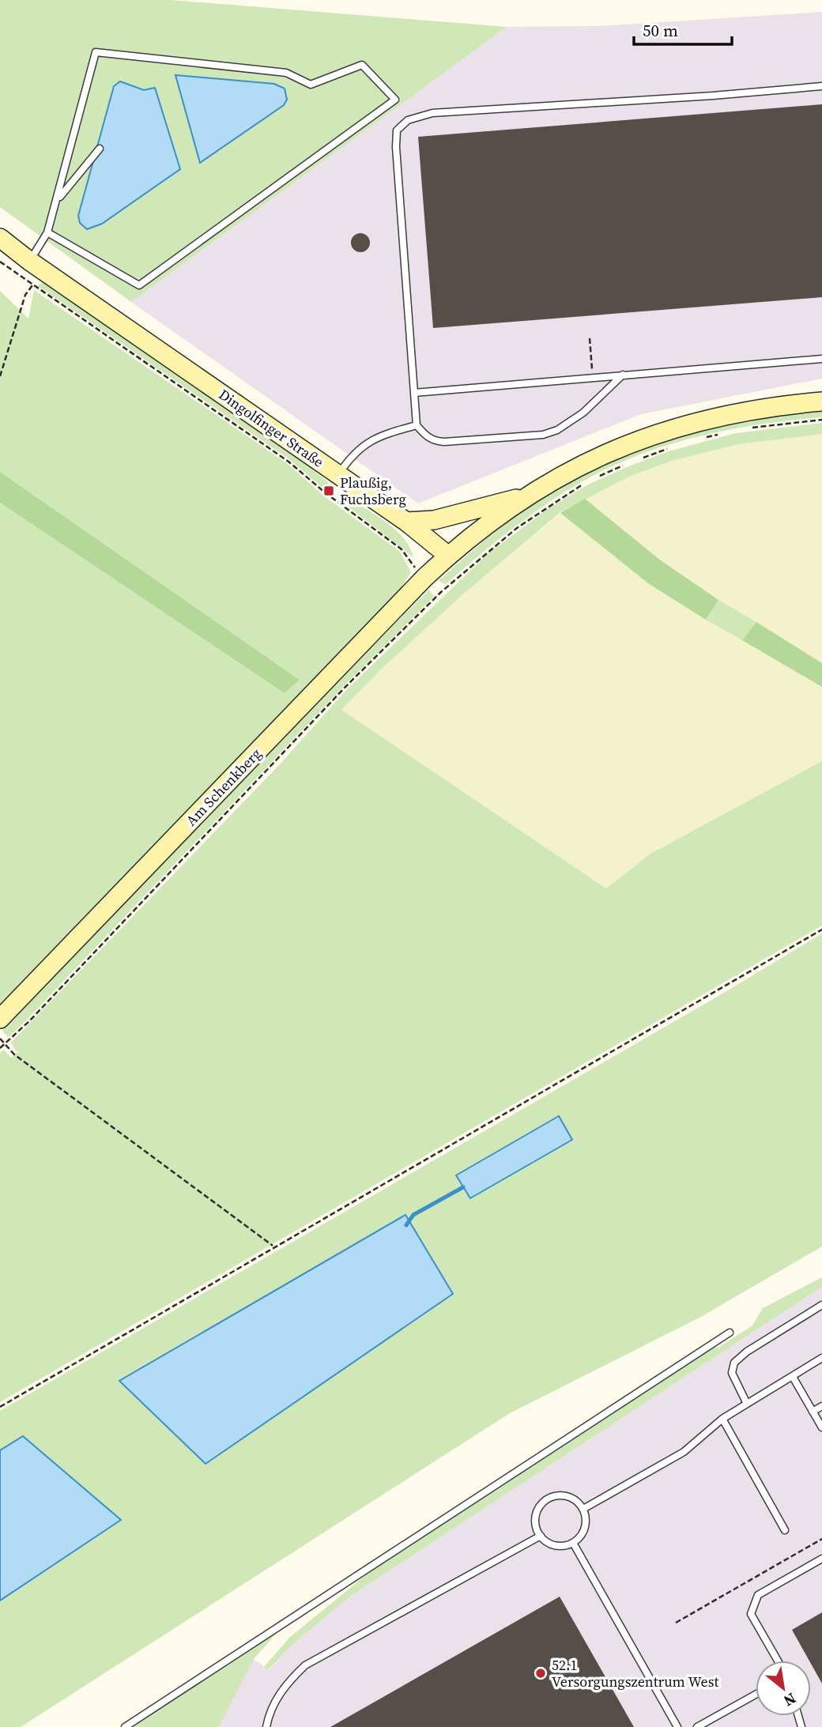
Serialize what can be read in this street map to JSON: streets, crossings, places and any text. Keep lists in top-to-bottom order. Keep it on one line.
{"streets":{"main road":["Dingolfinger Straße","Am Schenkberg"]},"crossings":[["Dingolfinger Straße","Am Schenkberg"]],"places":{"transit":["Plaußig, Fuchsberg"],"other":["52.1 Versorgungszentrum West"]},"scale_bar":"50 m","north":"bottom right"}
